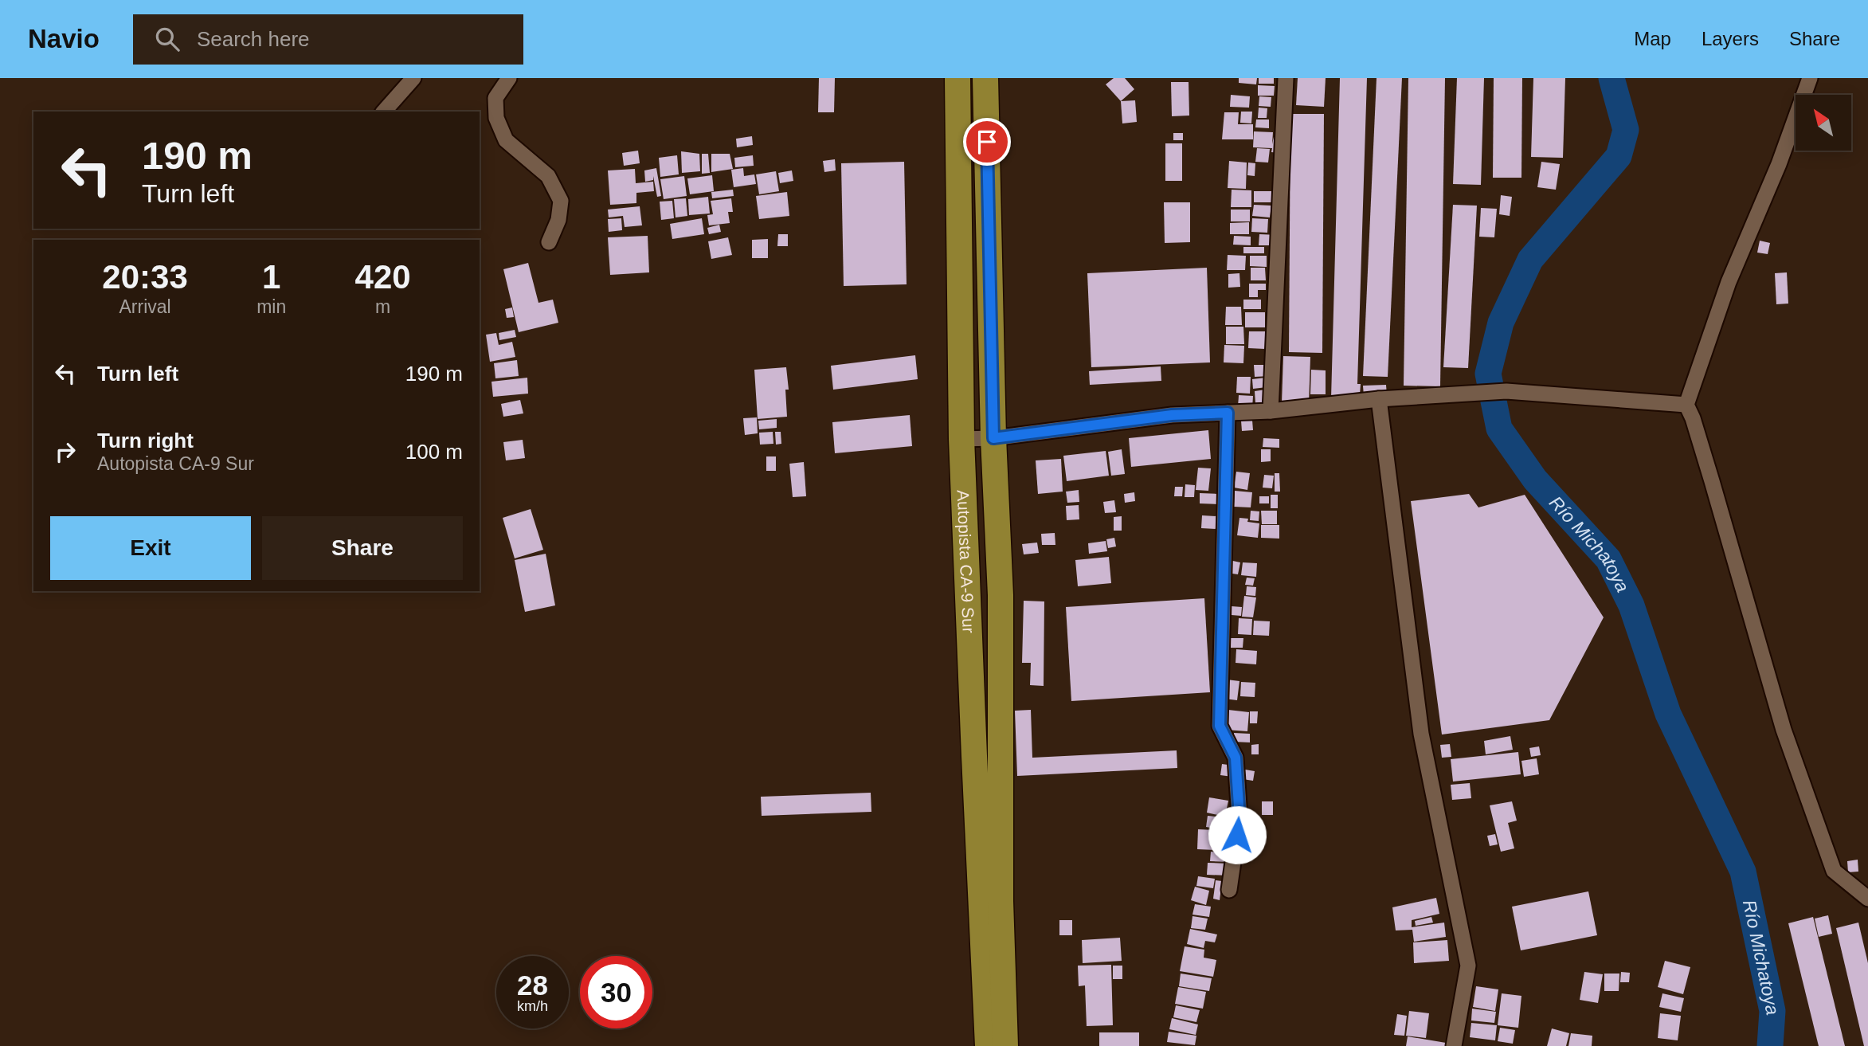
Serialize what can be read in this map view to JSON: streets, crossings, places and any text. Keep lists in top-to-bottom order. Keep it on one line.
{"streets":{"highway":["Autopista CA-9 Sur"]},"water":["Río Michatoya"],"north":"top left","page":{"header":"Navio","search":"Search here","nav":["Map","Layers","Share"],"turn":["190 m","Turn left"],"eta":["20:33","Arrival","1","min","420","m"],"list":[{"name":"Turn left","value":"190 m"},{"name":"Turn right","note":"Autopista CA-9 Sur","value":"100 m"}],"buttons":["Exit","Share"],"speed":"28 km/h","limit":"30"}}
